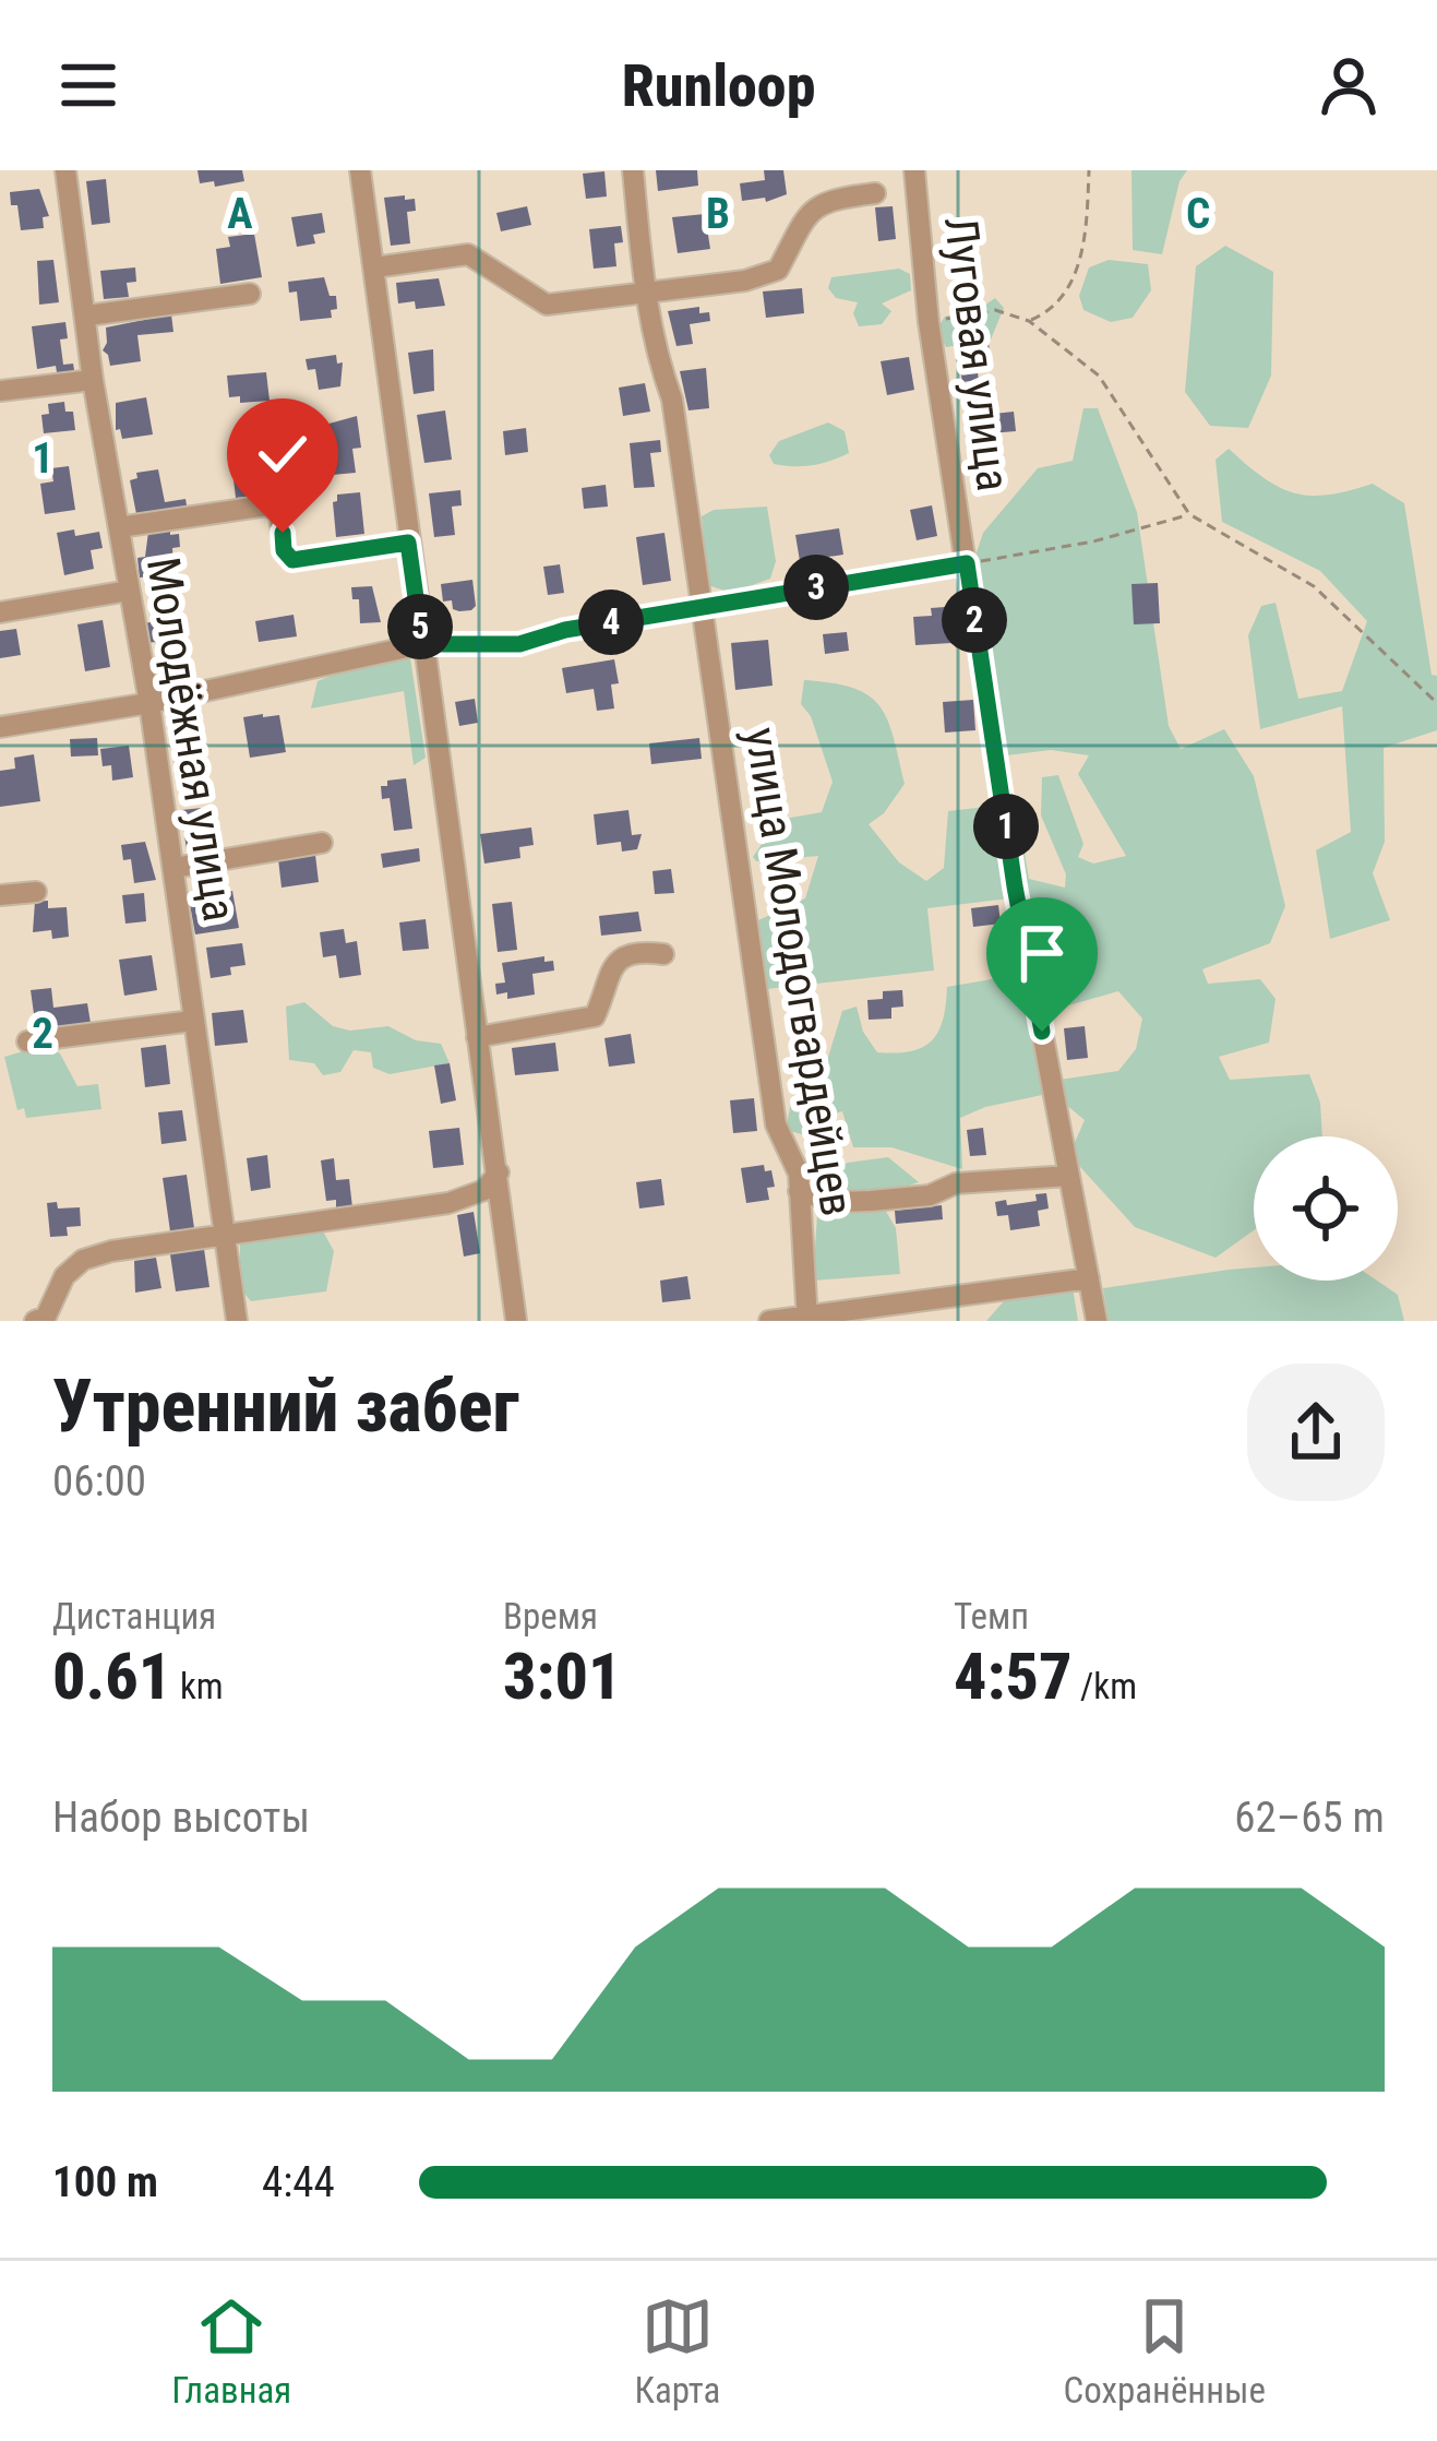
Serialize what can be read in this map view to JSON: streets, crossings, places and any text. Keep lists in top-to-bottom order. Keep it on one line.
{"streets":{"street":["Луговая улица","Молодёжная улица","улица Молодогвардейцев"]},"page":{"header":"Runloop","pins":["3","2","4","5","1"],"heading":["Утренний забег","06:00"],"stats":[["Дистанция","0.61 km"],["Время","3:01"],["Темп","4:57 /km"]],"chart":["Набор высоты","62–65 m"],"list":[{"name":"100 m","note":"4:44"}],"tabs":["Главная","Карта","Сохранённые"]},"grid":{"columns":["A","B","C"],"rows":["1","2"]}}
